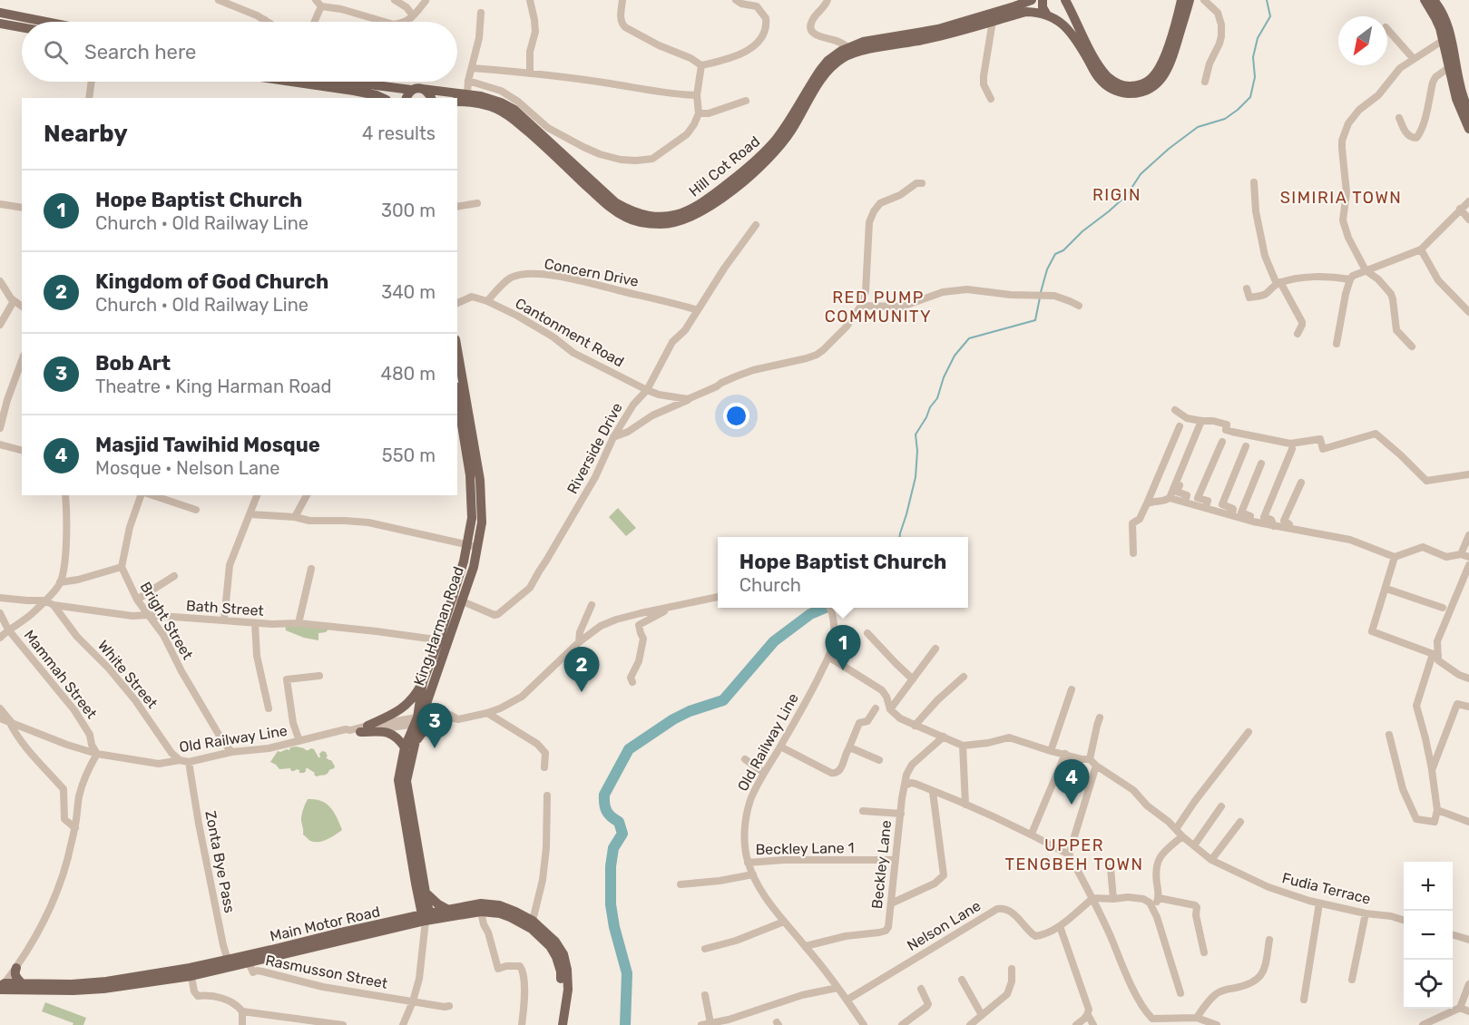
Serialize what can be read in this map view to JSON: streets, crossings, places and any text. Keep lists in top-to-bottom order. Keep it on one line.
{"streets":{"main road":["Hill Cot Road","King Harman Road","Main Motor Road"],"street":["Concern Drive","Cantonment Road","Riverside Drive","Bath Street","Bright Street","Mammah Street","White Street","Old Railway Line","Beckley Lane 1","Zonta Bye Pass","Beckley Lane","Fudia Terrace","Nelson Lane","Rasmusson Street"]},"crossings":[["Concern Drive","Cantonment Road"],["Concern Drive","Riverside Drive"],["Cantonment Road","Riverside Drive"],["Riverside Drive","King Harman Road"],["Bath Street","Bright Street"],["Bath Street","King Harman Road"],["Bath Street","White Street"],["Bright Street","Old Railway Line"],["King Harman Road","Old Railway Line"],["King Harman Road","Main Motor Road"],["Mammah Street","Old Railway Line"],["White Street","Old Railway Line"],["Old Railway Line","Beckley Lane 1"],["Old Railway Line","Zonta Bye Pass"],["Old Railway Line","Beckley Lane"],["Old Railway Line","Nelson Lane"],["Beckley Lane 1","Beckley Lane"],["Zonta Bye Pass","Main Motor Road"],["Main Motor Road","Rasmusson Street"]],"districts":["RIGIN","SIMIRIA TOWN","RED PUMP COMMUNITY","UPPER TENGBEH TOWN"],"north":"bottom left","page":{"search":"Search here","heading":["Nearby","4 results"],"list":[{"mark":"1","name":"Hope Baptist Church","note":"Church · Old Railway Line","value":"300 m"},{"mark":"2","name":"Kingdom of God Church","note":"Church · Old Railway Line","value":"340 m"},{"mark":"3","name":"Bob Art","note":"Theatre · King Harman Road","value":"480 m"},{"mark":"4","name":"Masjid Tawihid Mosque","note":"Mosque · Nelson Lane","value":"550 m"}],"popup":["Hope Baptist Church","Church"],"pins":["1","2","3","4"],"map_buttons":["+","−"]}}
